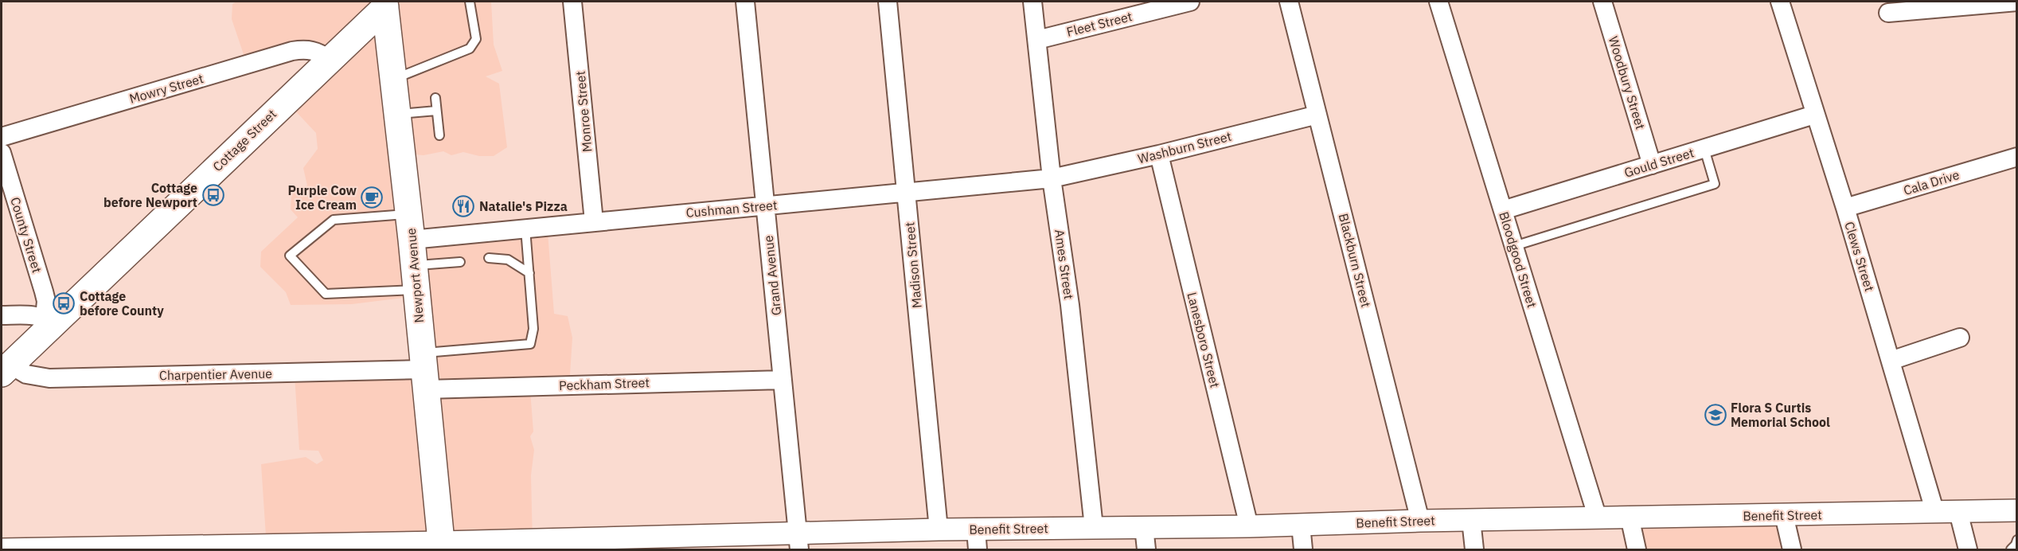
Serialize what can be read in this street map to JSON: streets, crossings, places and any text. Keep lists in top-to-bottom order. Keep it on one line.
{"streets":{"main road":["Cottage Street","Newport Avenue"],"street":["Fleet Street","Woodbury Street","Mowry Street","Monroe Street","Washburn Street","Gould Street","Cala Drive","Cushman Street","County Street","Clews Street","Bloodgood Street","Blackburn Street","Ames Street","Madison Street","Grand Avenue","Lanesboro Street","Charpentier Avenue","Peckham Street","Benefit Street"]},"crossings":[["Fleet Street","Ames Street"],["Woodbury Street","Gould Street"],["Mowry Street","Cottage Street"],["Monroe Street","Cushman Street"],["Cottage Street","County Street"],["Cottage Street","Newport Avenue"],["Cottage Street","Charpentier Avenue"],["Washburn Street","Cushman Street"],["Washburn Street","Blackburn Street"],["Washburn Street","Ames Street"],["Washburn Street","Lanesboro Street"],["Gould Street","Clews Street"],["Gould Street","Bloodgood Street"],["Cala Drive","Clews Street"],["Cushman Street","Ames Street"],["Cushman Street","Madison Street"],["Cushman Street","Newport Avenue"],["Cushman Street","Grand Avenue"],["Clews Street","Benefit Street"],["Bloodgood Street","Benefit Street"],["Blackburn Street","Benefit Street"],["Ames Street","Benefit Street"],["Madison Street","Benefit Street"],["Newport Avenue","Charpentier Avenue"],["Newport Avenue","Peckham Street"],["Newport Avenue","Benefit Street"],["Grand Avenue","Peckham Street"],["Grand Avenue","Benefit Street"],["Lanesboro Street","Benefit Street"],["Charpentier Avenue","Peckham Street"]],"places":{"bus stop":["Cottage before Newport","Cottage before County"],"cafe":["Purple Cow Ice Cream"],"restaurant":["Natalie's Pizza"],"school or university":["Flora S Curtis Memorial School"]}}
